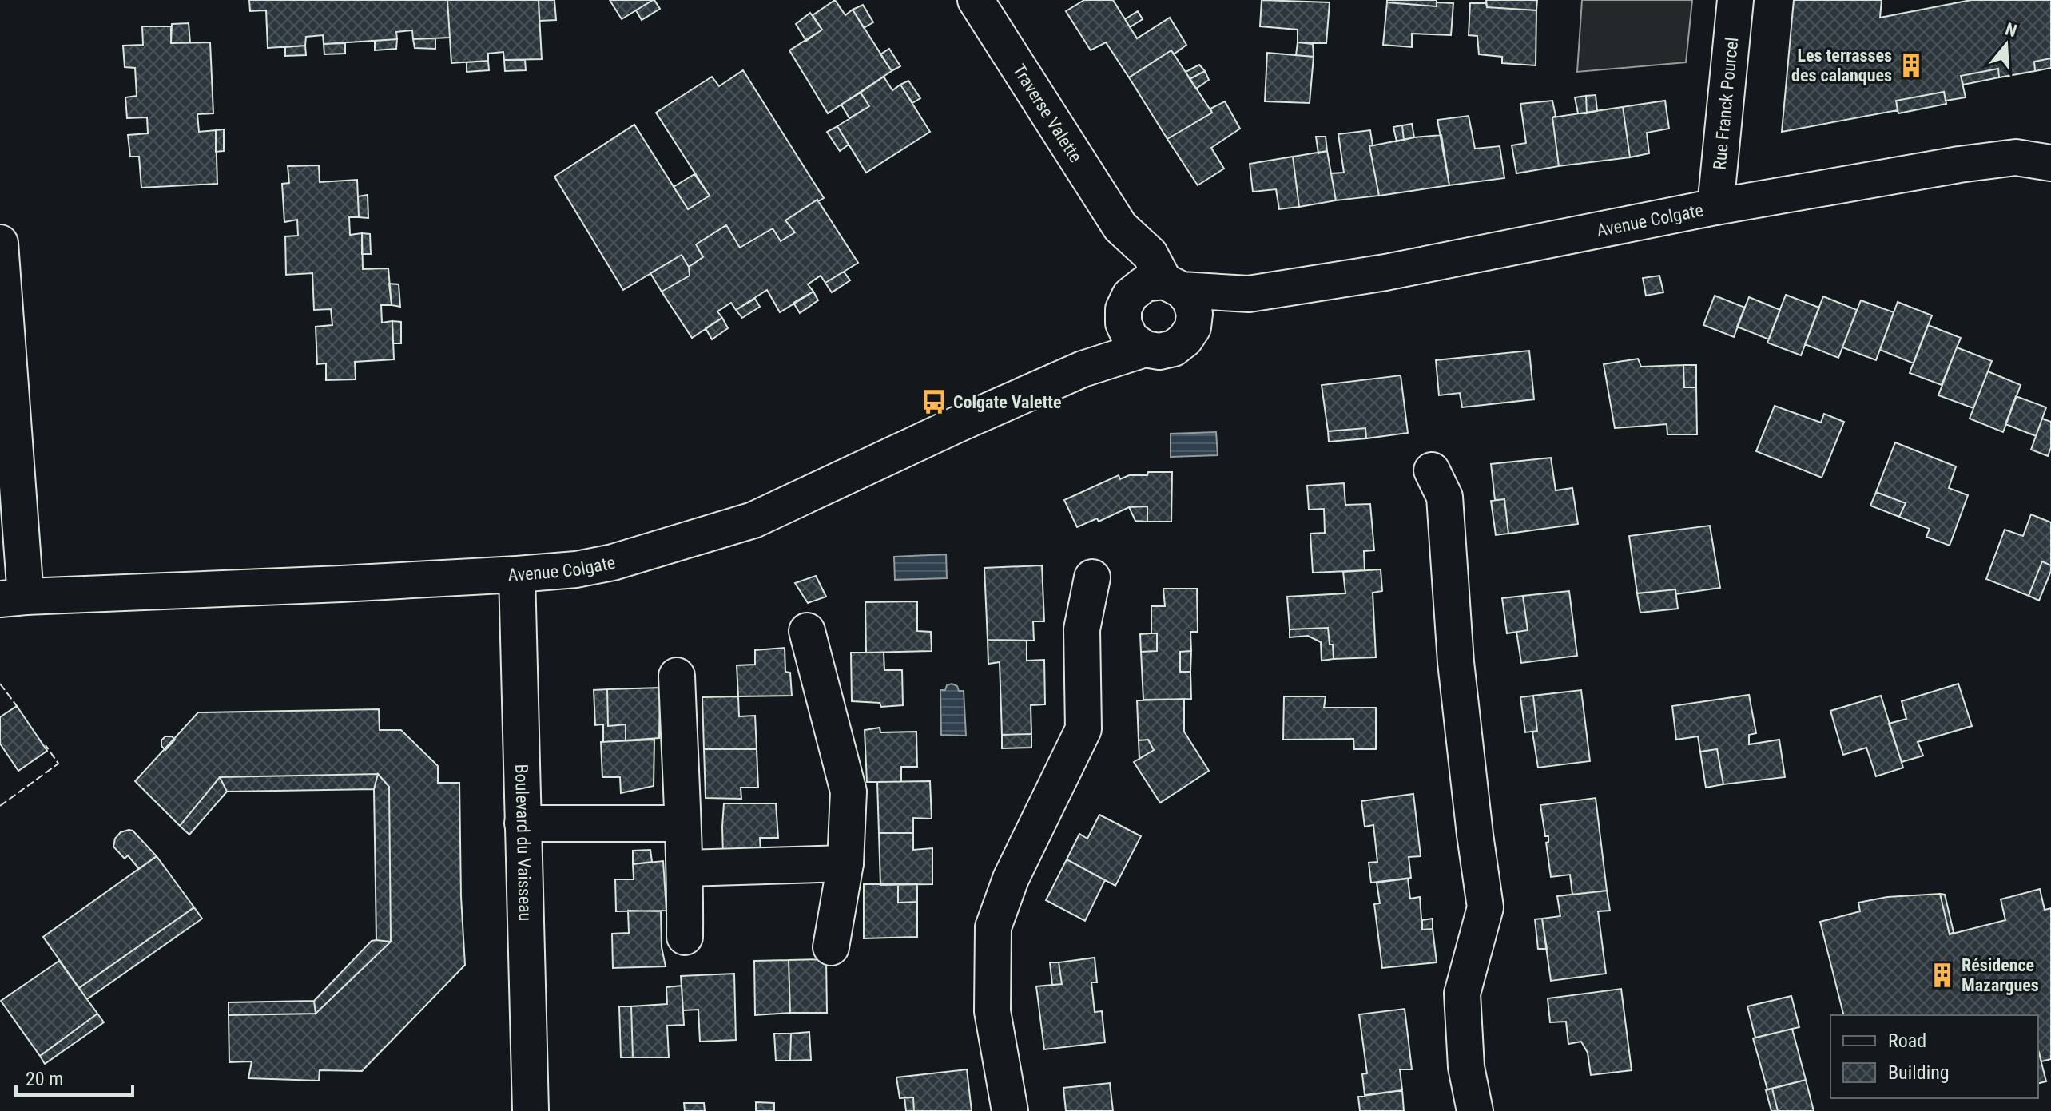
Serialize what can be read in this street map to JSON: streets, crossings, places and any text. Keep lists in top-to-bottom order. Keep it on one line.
{"streets":{"street":["Rue Franck Pourcel","Traverse Valette","Avenue Colgate","Boulevard du Vaisseau"]},"crossings":[["Rue Franck Pourcel","Avenue Colgate"],["Traverse Valette","Avenue Colgate"],["Avenue Colgate","Boulevard du Vaisseau"]],"places":{"building":["Les terrasses des calanques","Résidence Mazargues"],"bus stop":["Colgate Valette"]},"legend":["Road","Building"],"scale_bar":"20 m","north":"top"}
